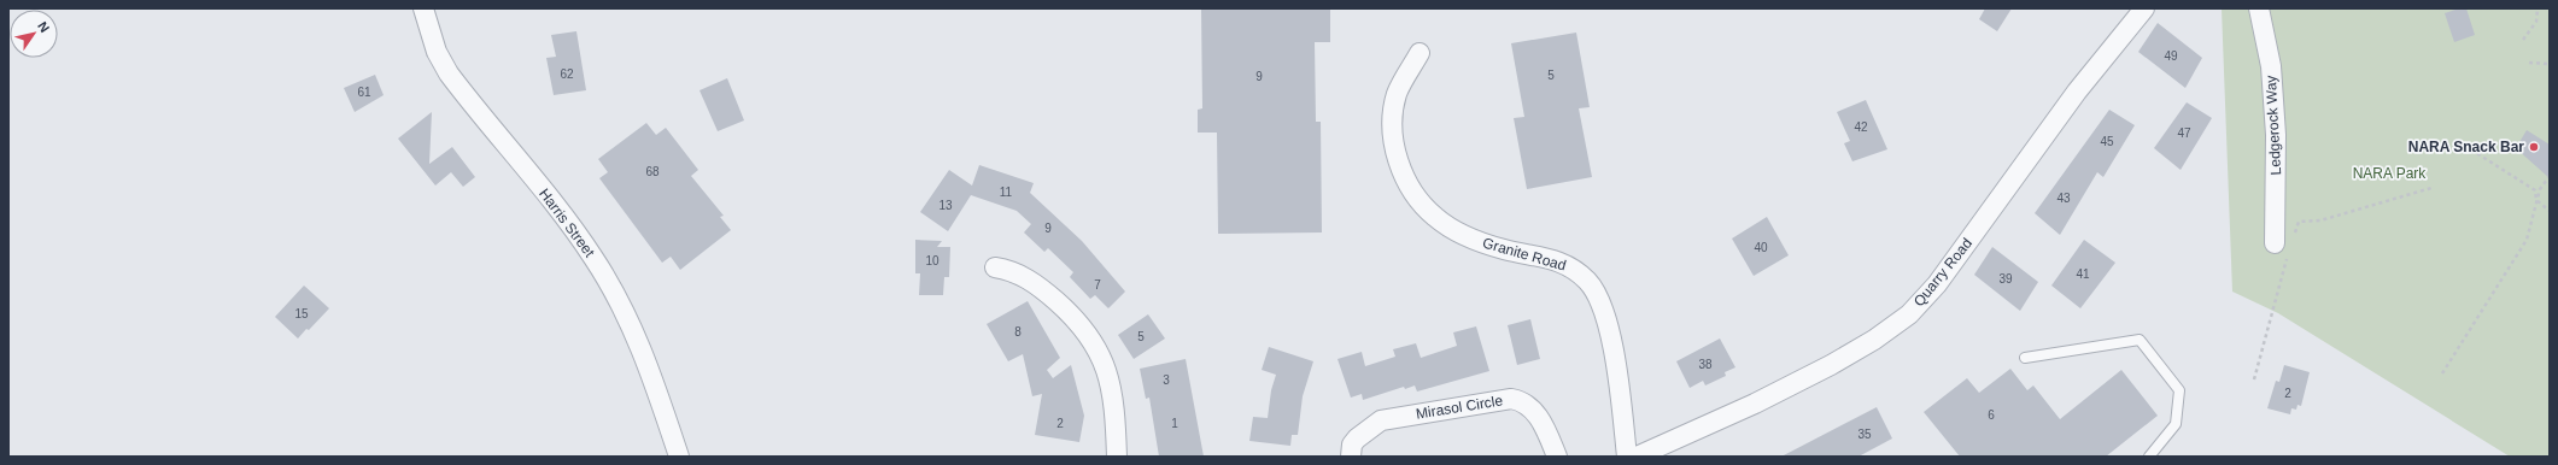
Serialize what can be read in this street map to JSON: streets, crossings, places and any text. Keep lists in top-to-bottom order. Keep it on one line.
{"streets":{"street":["Ledgerock Way","Harris Street","Granite Road","Quarry Road","Mirasol Circle"]},"parks":["NARA Park"],"places":["NARA Snack Bar"],"house_numbers":["49","62","5","9","61","42","47","45","68","11","43","13","9","40","10","41","39","7","15","8","5","38","3","2","6","2","1","35"],"north":"top right"}
